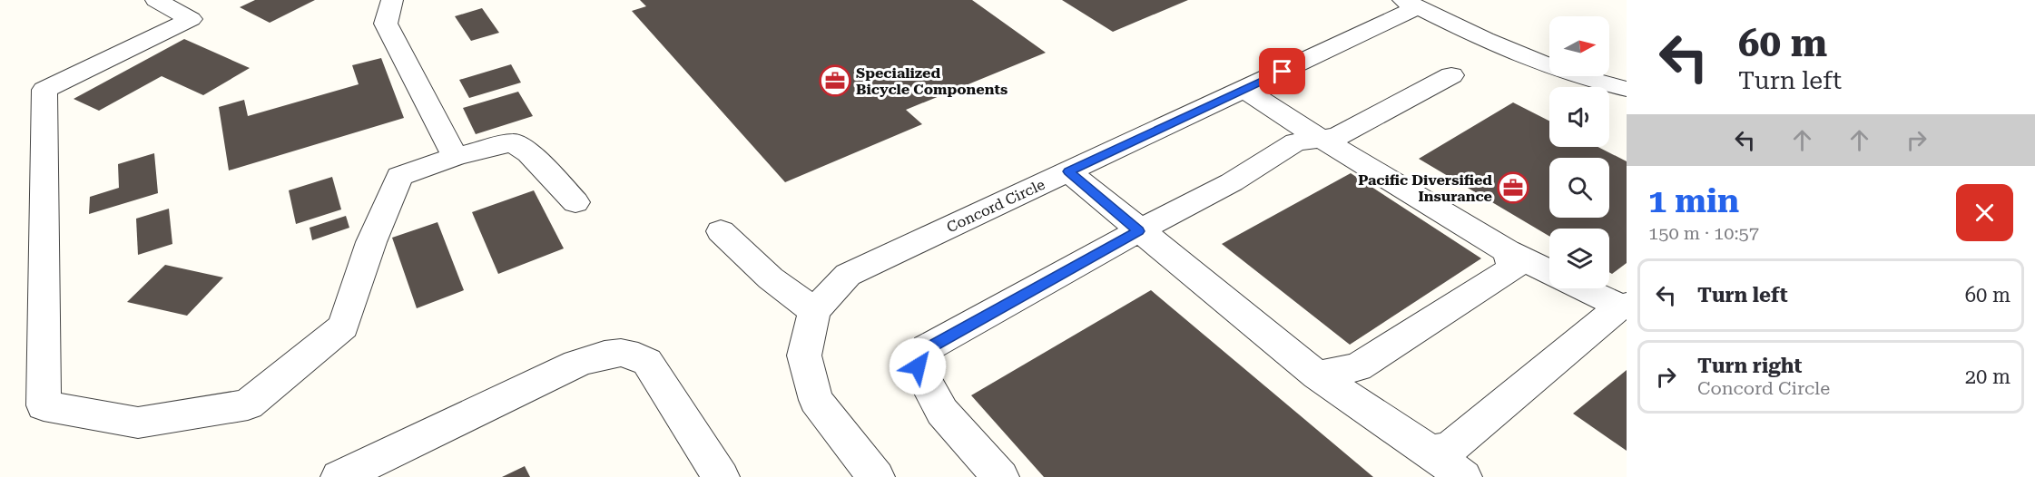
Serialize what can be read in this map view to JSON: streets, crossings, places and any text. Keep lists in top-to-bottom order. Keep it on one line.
{"streets":{"street":["Concord Circle"]},"places":{"office":["Specialized Bicycle Components","Pacific Diversified Insurance"]},"north":"right","page":{"turn":["60 m","Turn left"],"heading":["1 min","150 m · 10:57"],"list":[{"name":"Turn left","value":"60 m"},{"name":"Turn right","note":"Concord Circle","value":"20 m"}]}}
